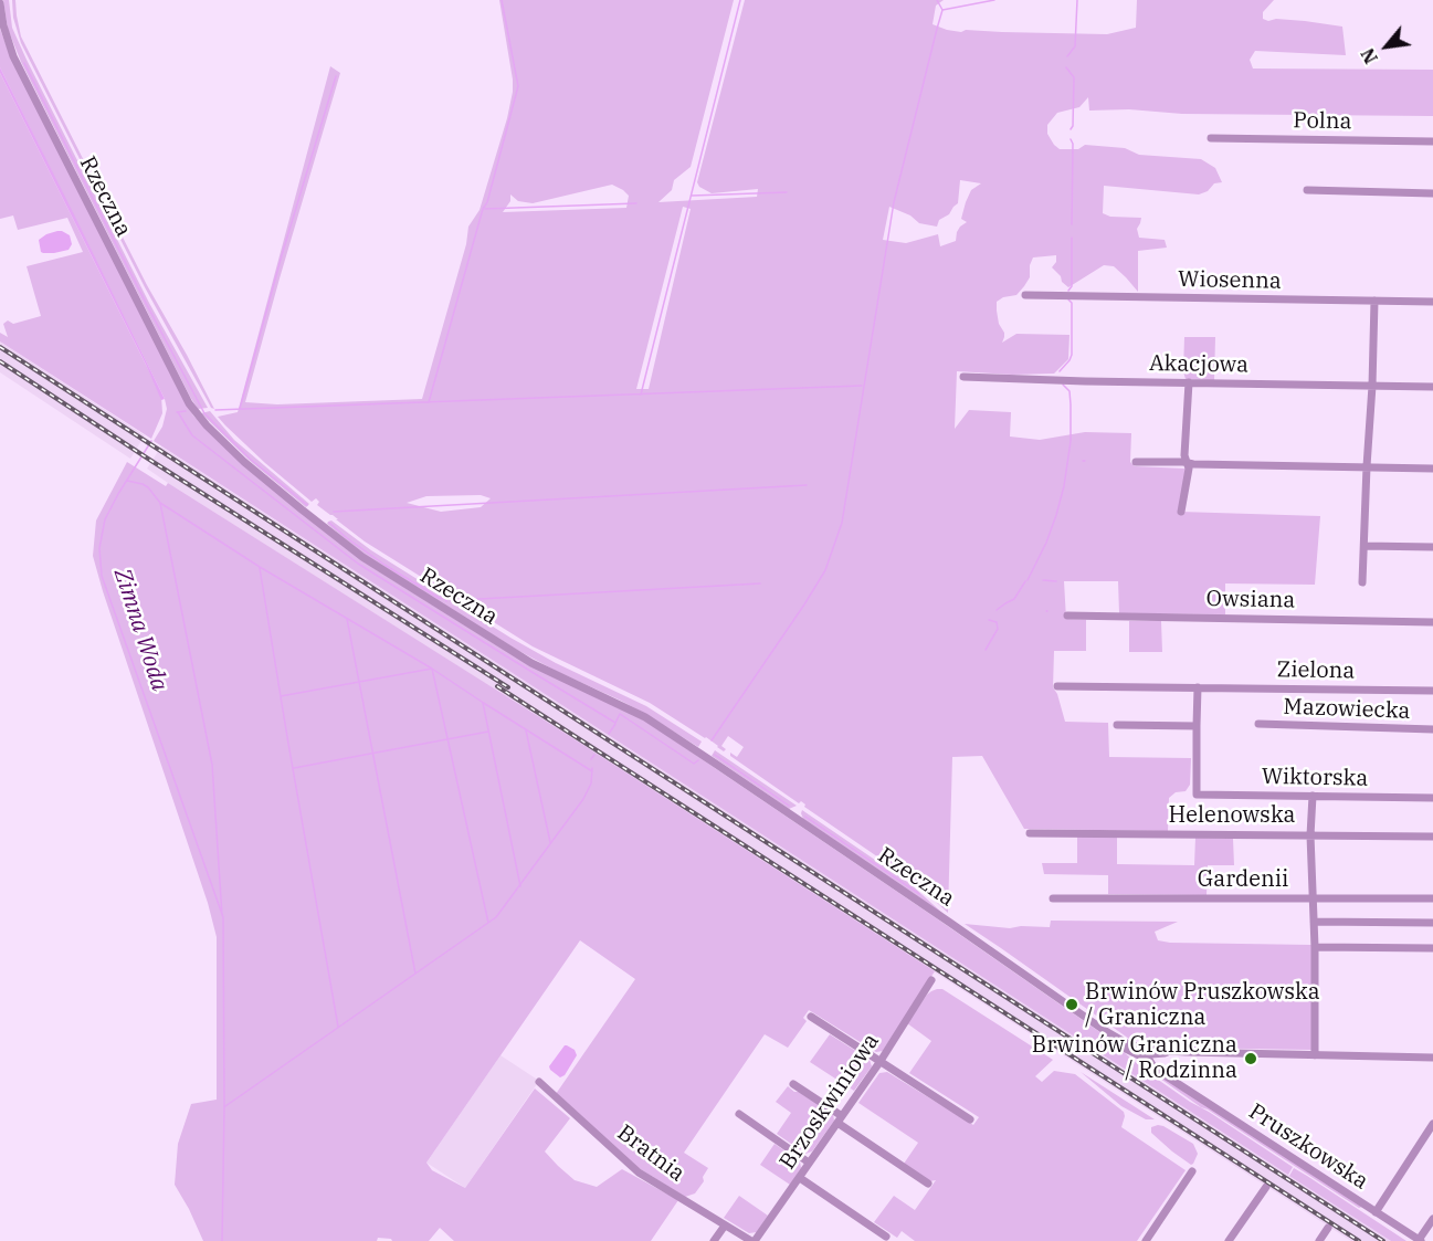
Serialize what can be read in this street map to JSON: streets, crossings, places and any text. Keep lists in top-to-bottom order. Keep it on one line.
{"streets":{"street":["Polna","Rzeczna","Wiosenna","Akacjowa","Owsiana","Zielona","Mazowiecka","Wiktorska","Helenowska","Gardenii","Brzoskwiniowa","Pruszkowska","Bratnia"]},"crossings":[["Rzeczna","Pruszkowska"],["Brzoskwiniowa","Bratnia"]],"water":["Zimna Woda"],"places":["Brwinów Pruszkowska / Graniczna","Brwinów Graniczna / Rodzinna"],"north":"bottom left"}
